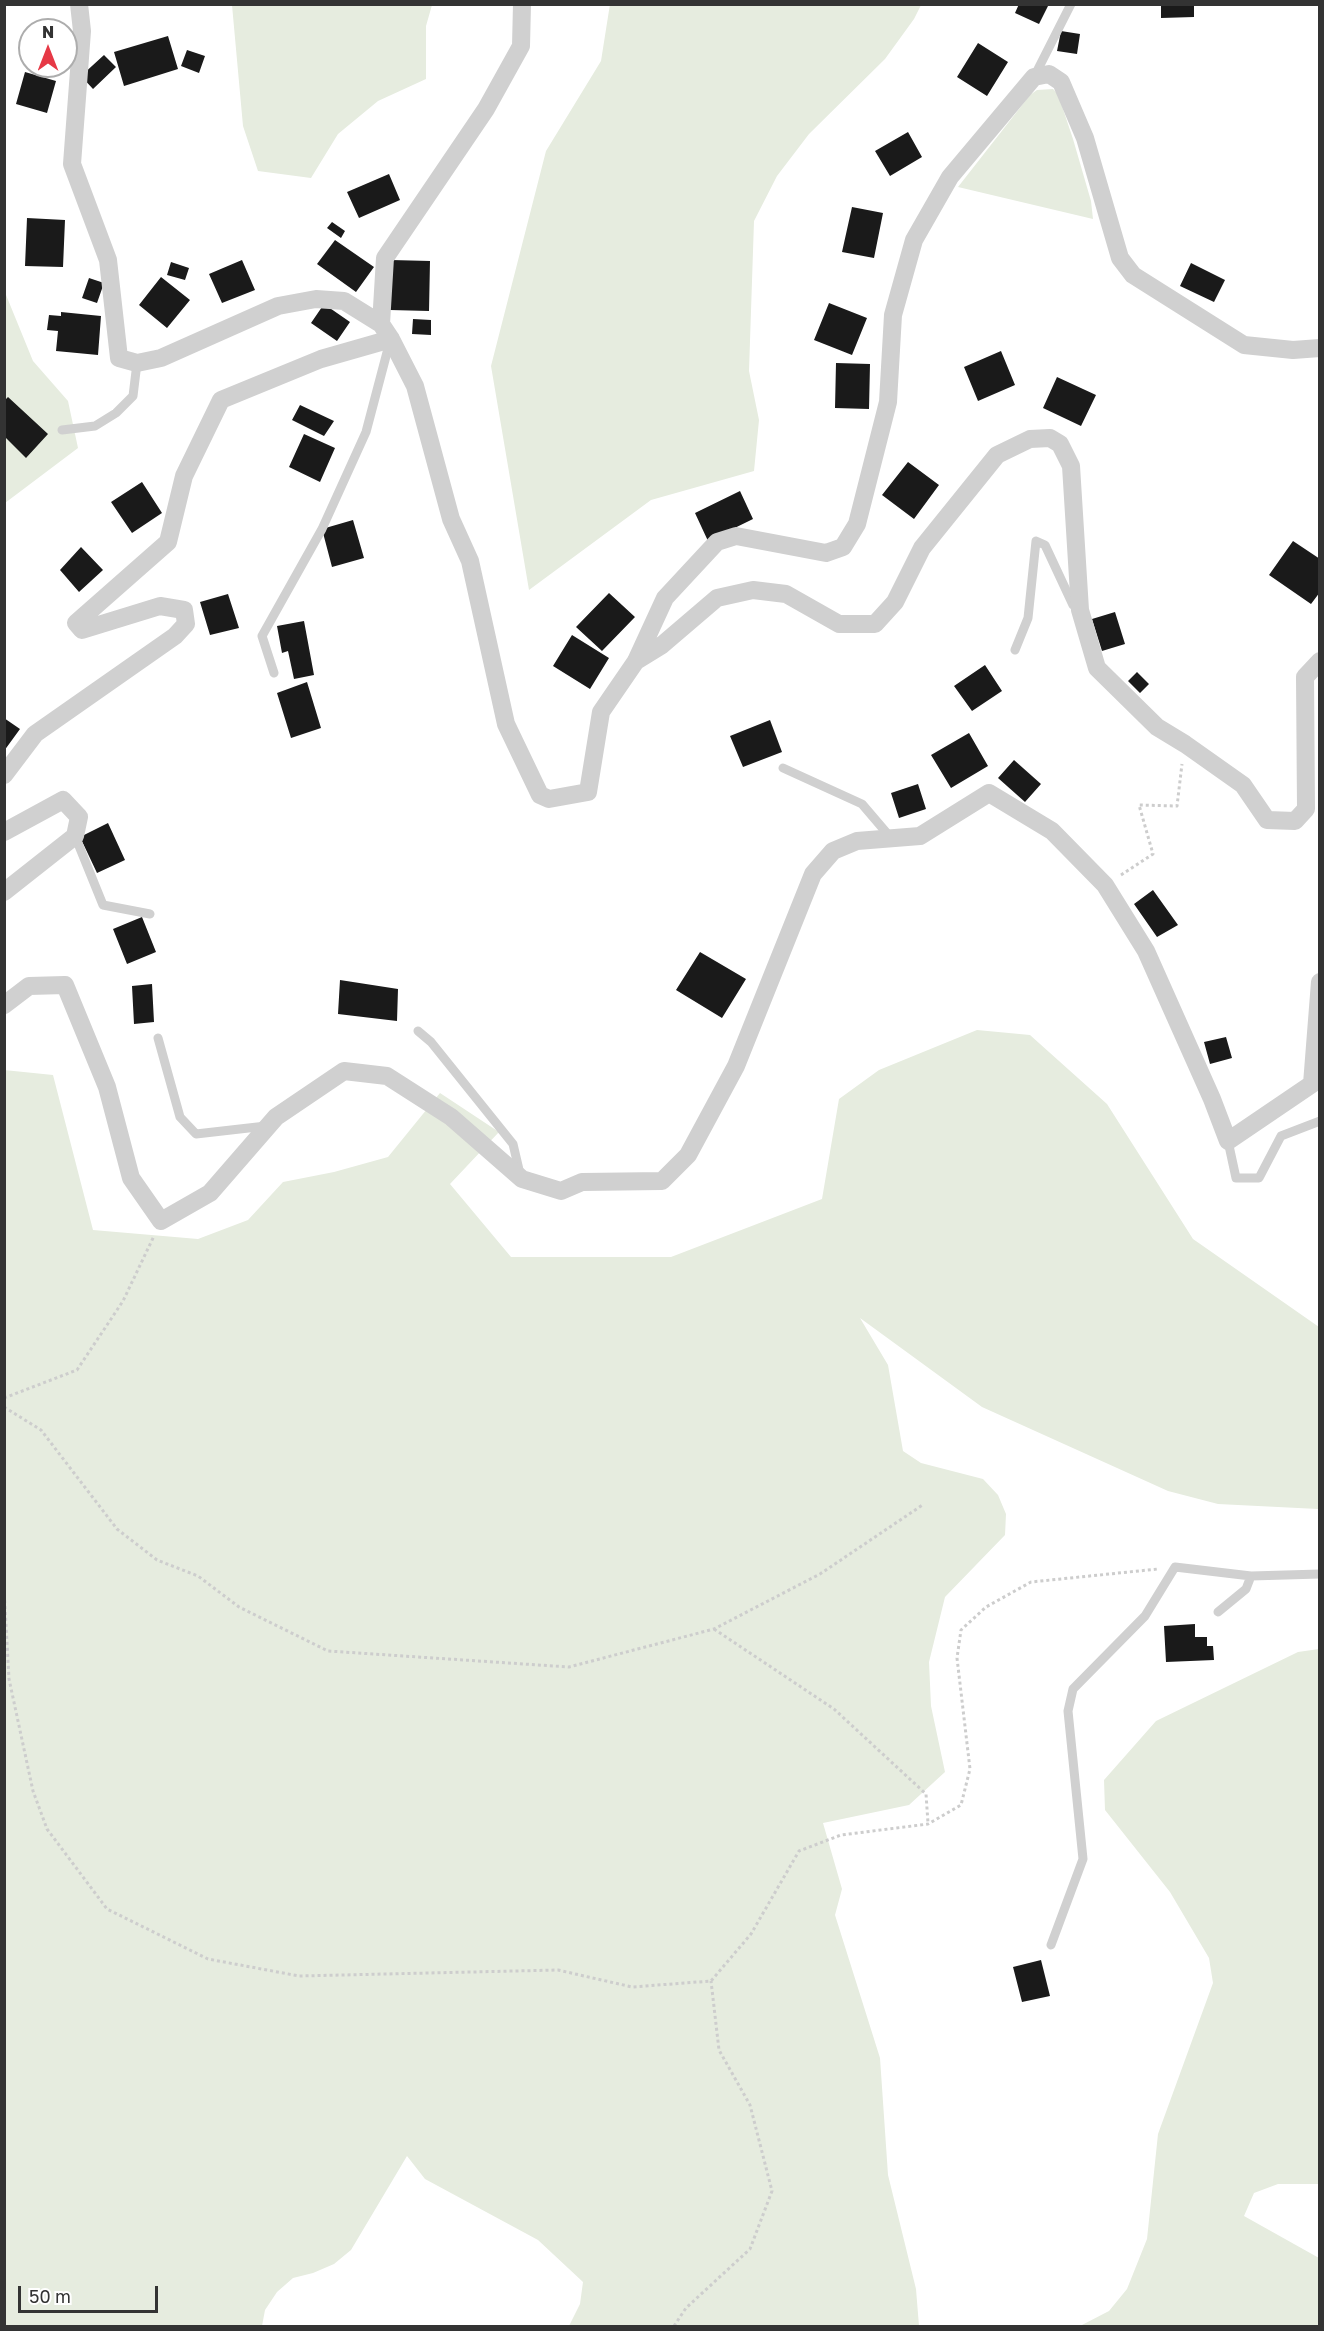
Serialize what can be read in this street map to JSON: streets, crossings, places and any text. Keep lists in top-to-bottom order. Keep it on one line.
{"scale_bar":"50 m","north":"top"}
